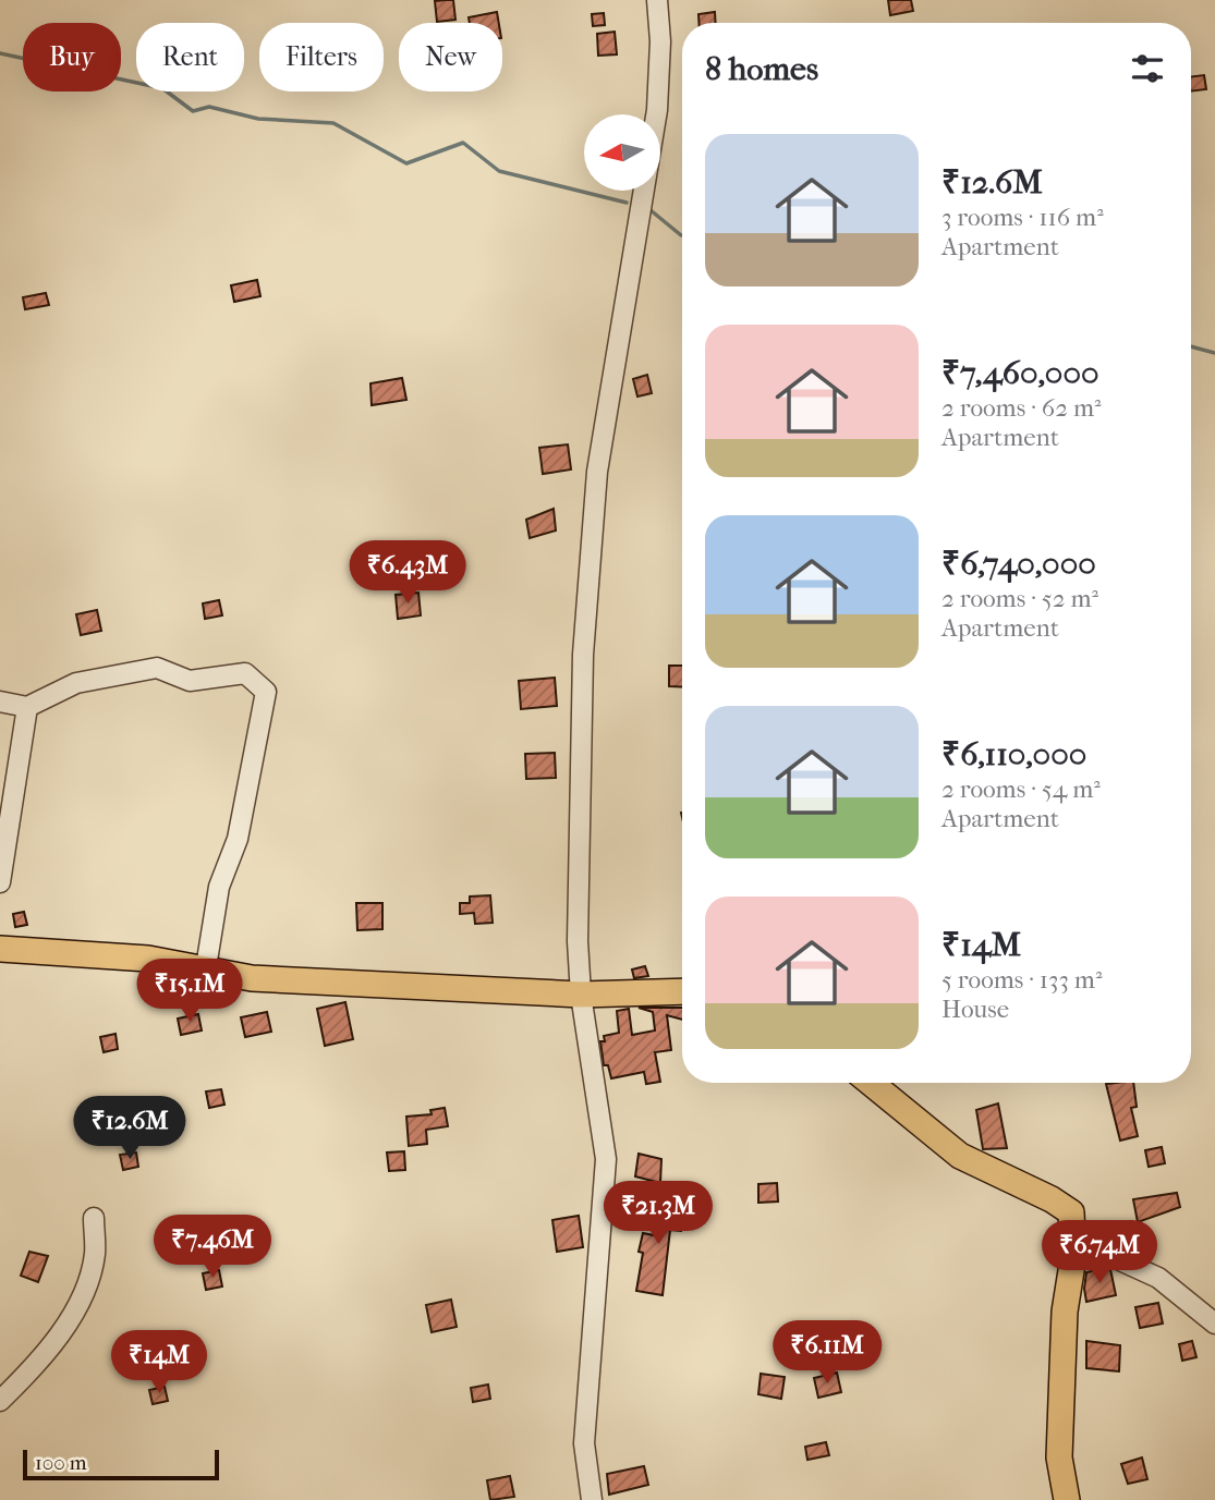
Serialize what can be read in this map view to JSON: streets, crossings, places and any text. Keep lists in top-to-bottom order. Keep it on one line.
{"scale_bar":"100 m","north":"left","page":{"chip":["Buy","Rent","Filters","New"],"heading":"8 homes","list":[{"name":"₹12.6M","note":"3 rooms · 116 m² · Apartment"},{"name":"₹7,460,000","note":"2 rooms · 62 m² · Apartment"},{"name":"₹6,740,000","note":"2 rooms · 52 m² · Apartment"},{"name":"₹6,110,000","note":"2 rooms · 54 m² · Apartment"},{"name":"₹14M","note":"5 rooms · 133 m² · House"}],"price":["₹6.43M","₹15.1M","₹12.6M","₹21.3M","₹7.46M","₹6.74M","₹6.11M","₹14M"],"scale":"100 m"}}
